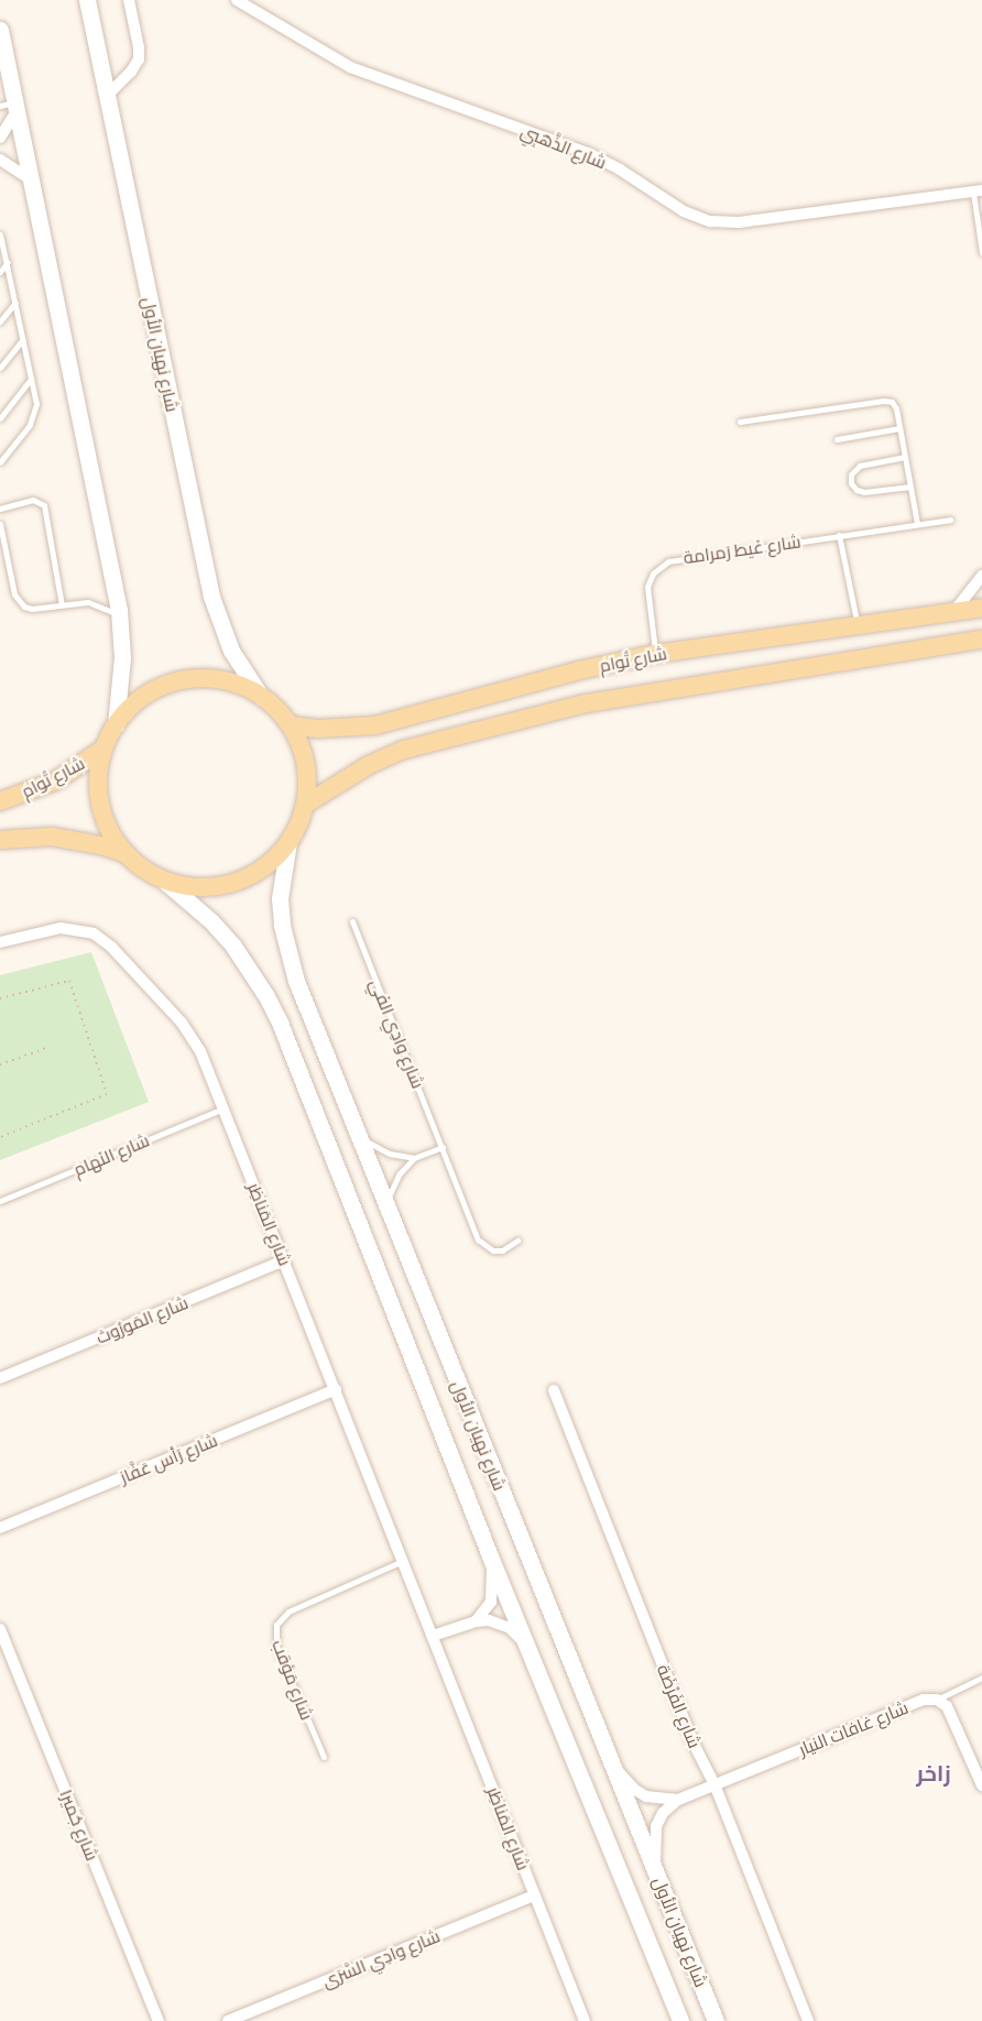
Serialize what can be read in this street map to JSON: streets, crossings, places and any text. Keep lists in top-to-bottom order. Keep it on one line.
{"streets":{"main road":["شارع نهيان الأول","شارع تُوام"],"street":["شارع الذَّهَبِي","شارع المَناظِر","شارع المَورُوث","شارع رَأس عَفَّاز","شارع الفَرْضَة","شارع غافات النيار","شارع جُميرا","شارع وادِي السَّرَى"],"lane":["شارع غَيط رَمرامة","شارع وادِي الفَي","شارع النَهام","شارع مَوْقب"]},"crossings":[["شارع نهيان الأول","شارع تُوام"],["شارع نهيان الأول","شارع غافات النيار"],["شارع غَيط رَمرامة","شارع تُوام"],["شارع النَهام","شارع المَناظِر"],["شارع المَناظِر","شارع المَورُوث"],["شارع المَناظِر","شارع رَأس عَفَّاز"],["شارع المَناظِر","شارع مَوْقب"],["شارع المَناظِر","شارع وادِي السَّرَى"],["شارع الفَرْضَة","شارع غافات النيار"]],"districts":["زاخر"]}
